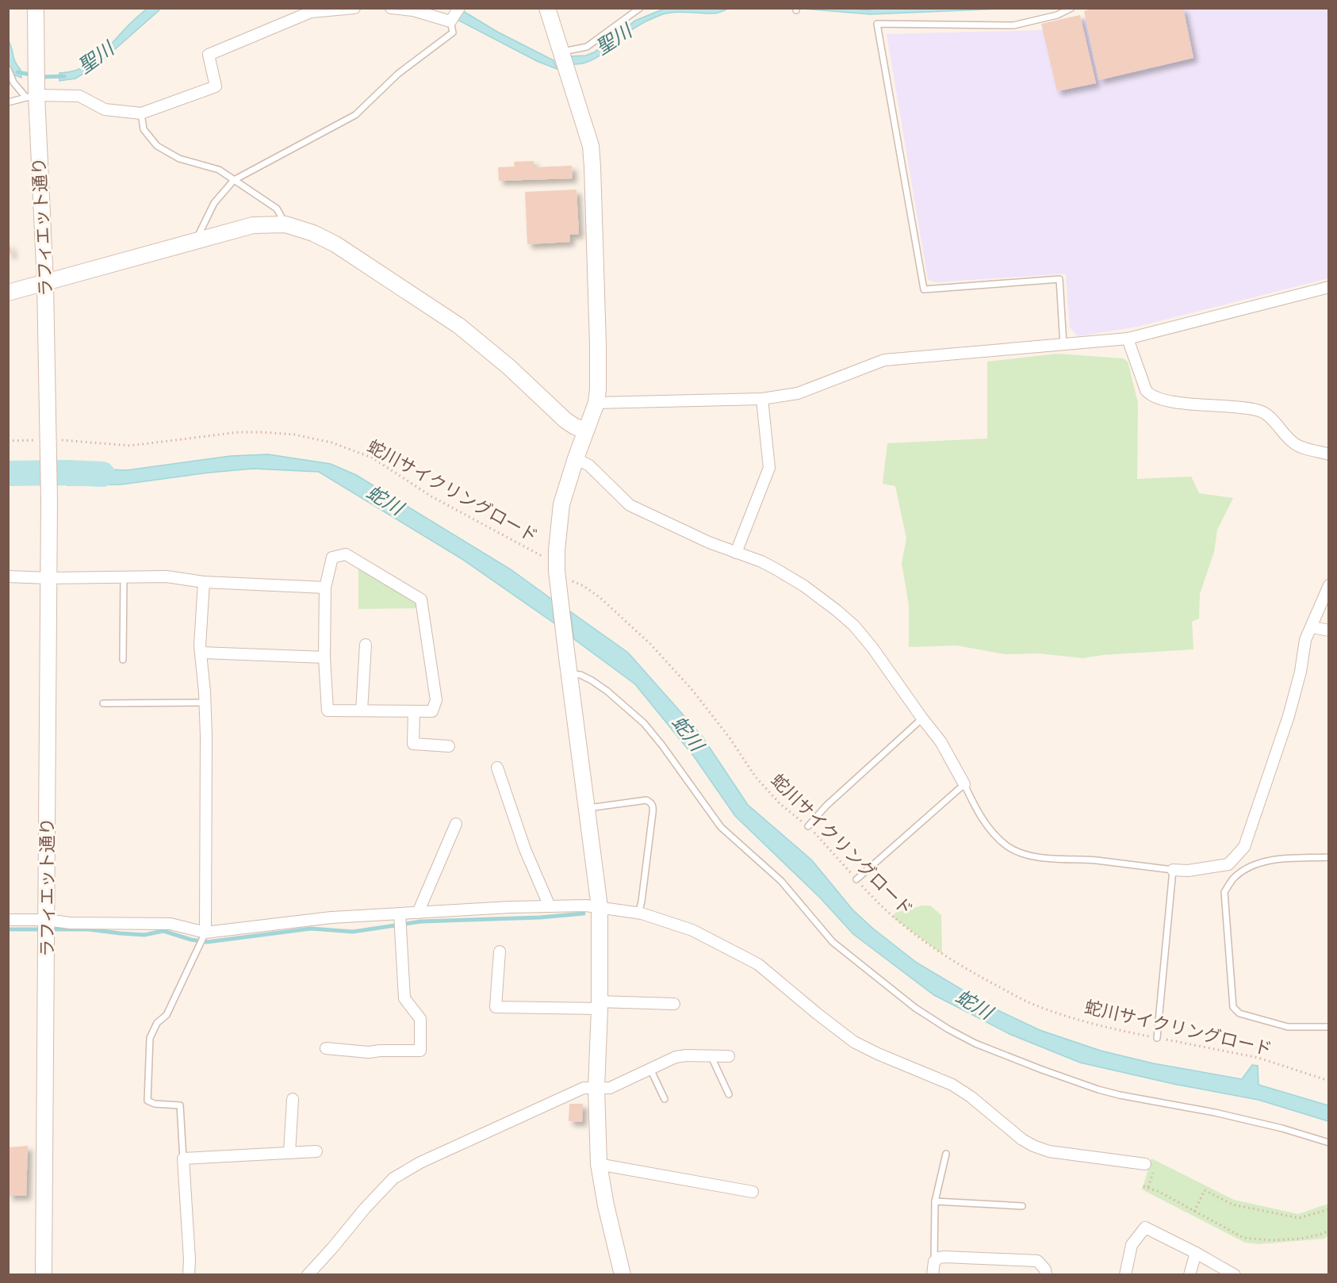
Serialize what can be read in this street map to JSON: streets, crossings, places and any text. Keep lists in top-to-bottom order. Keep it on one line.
{"streets":{"street":["ラフィエット通り"],"path":["蛇川サイクリングロード"]},"crossings":[["ラフィエット通り","蛇川サイクリングロード"]],"water":["聖川","蛇川"]}
